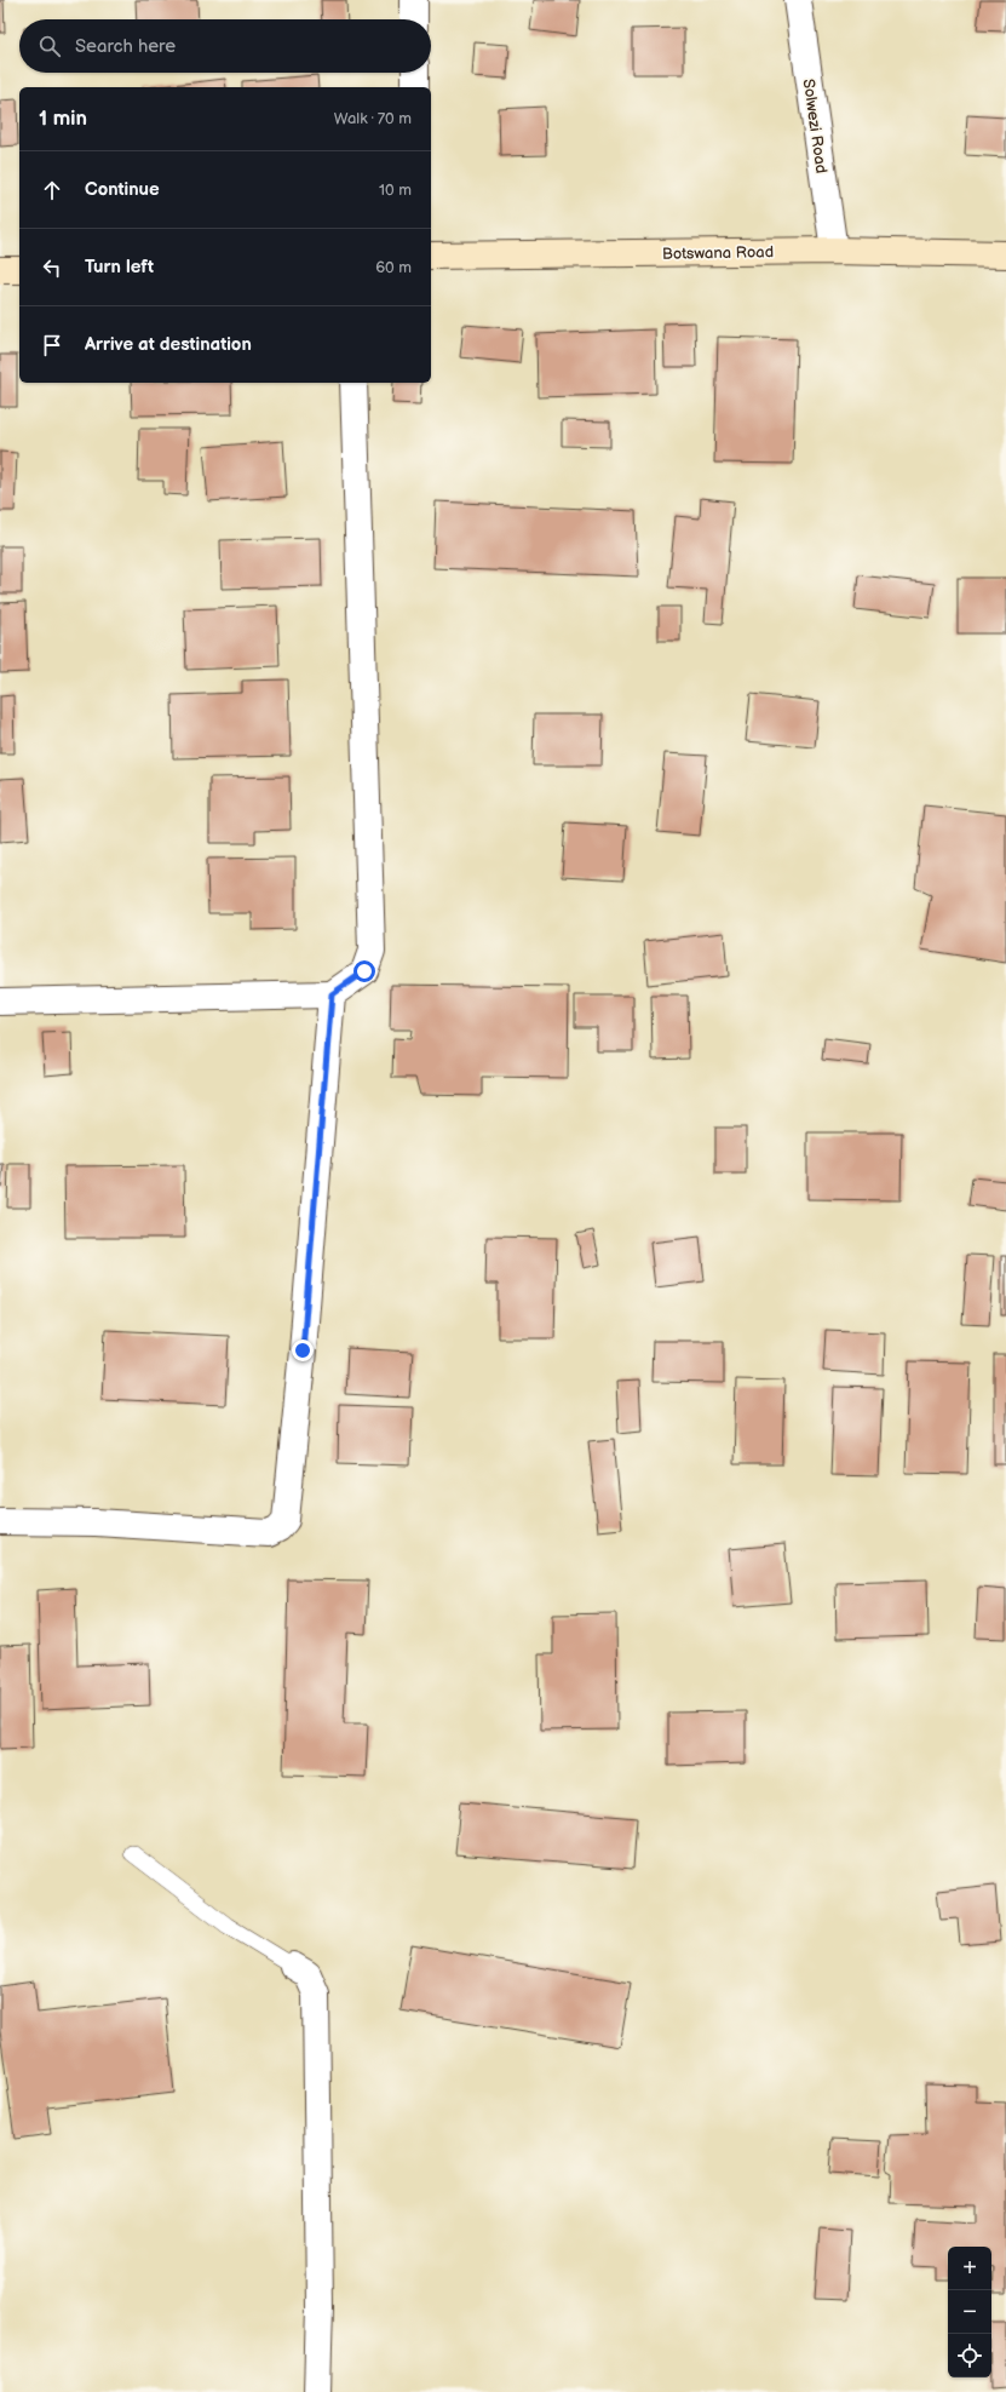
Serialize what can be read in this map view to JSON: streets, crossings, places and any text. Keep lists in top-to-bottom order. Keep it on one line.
{"streets":{"street":["Solwezi Road","Botswana Road"]},"crossings":[["Solwezi Road","Botswana Road"]],"page":{"search":"Search here","heading":["1 min","Walk · 70 m"],"list":[["Continue","10 m"],["Turn left","60 m"],"Arrive at destination"],"map_buttons":["+","−"]}}
